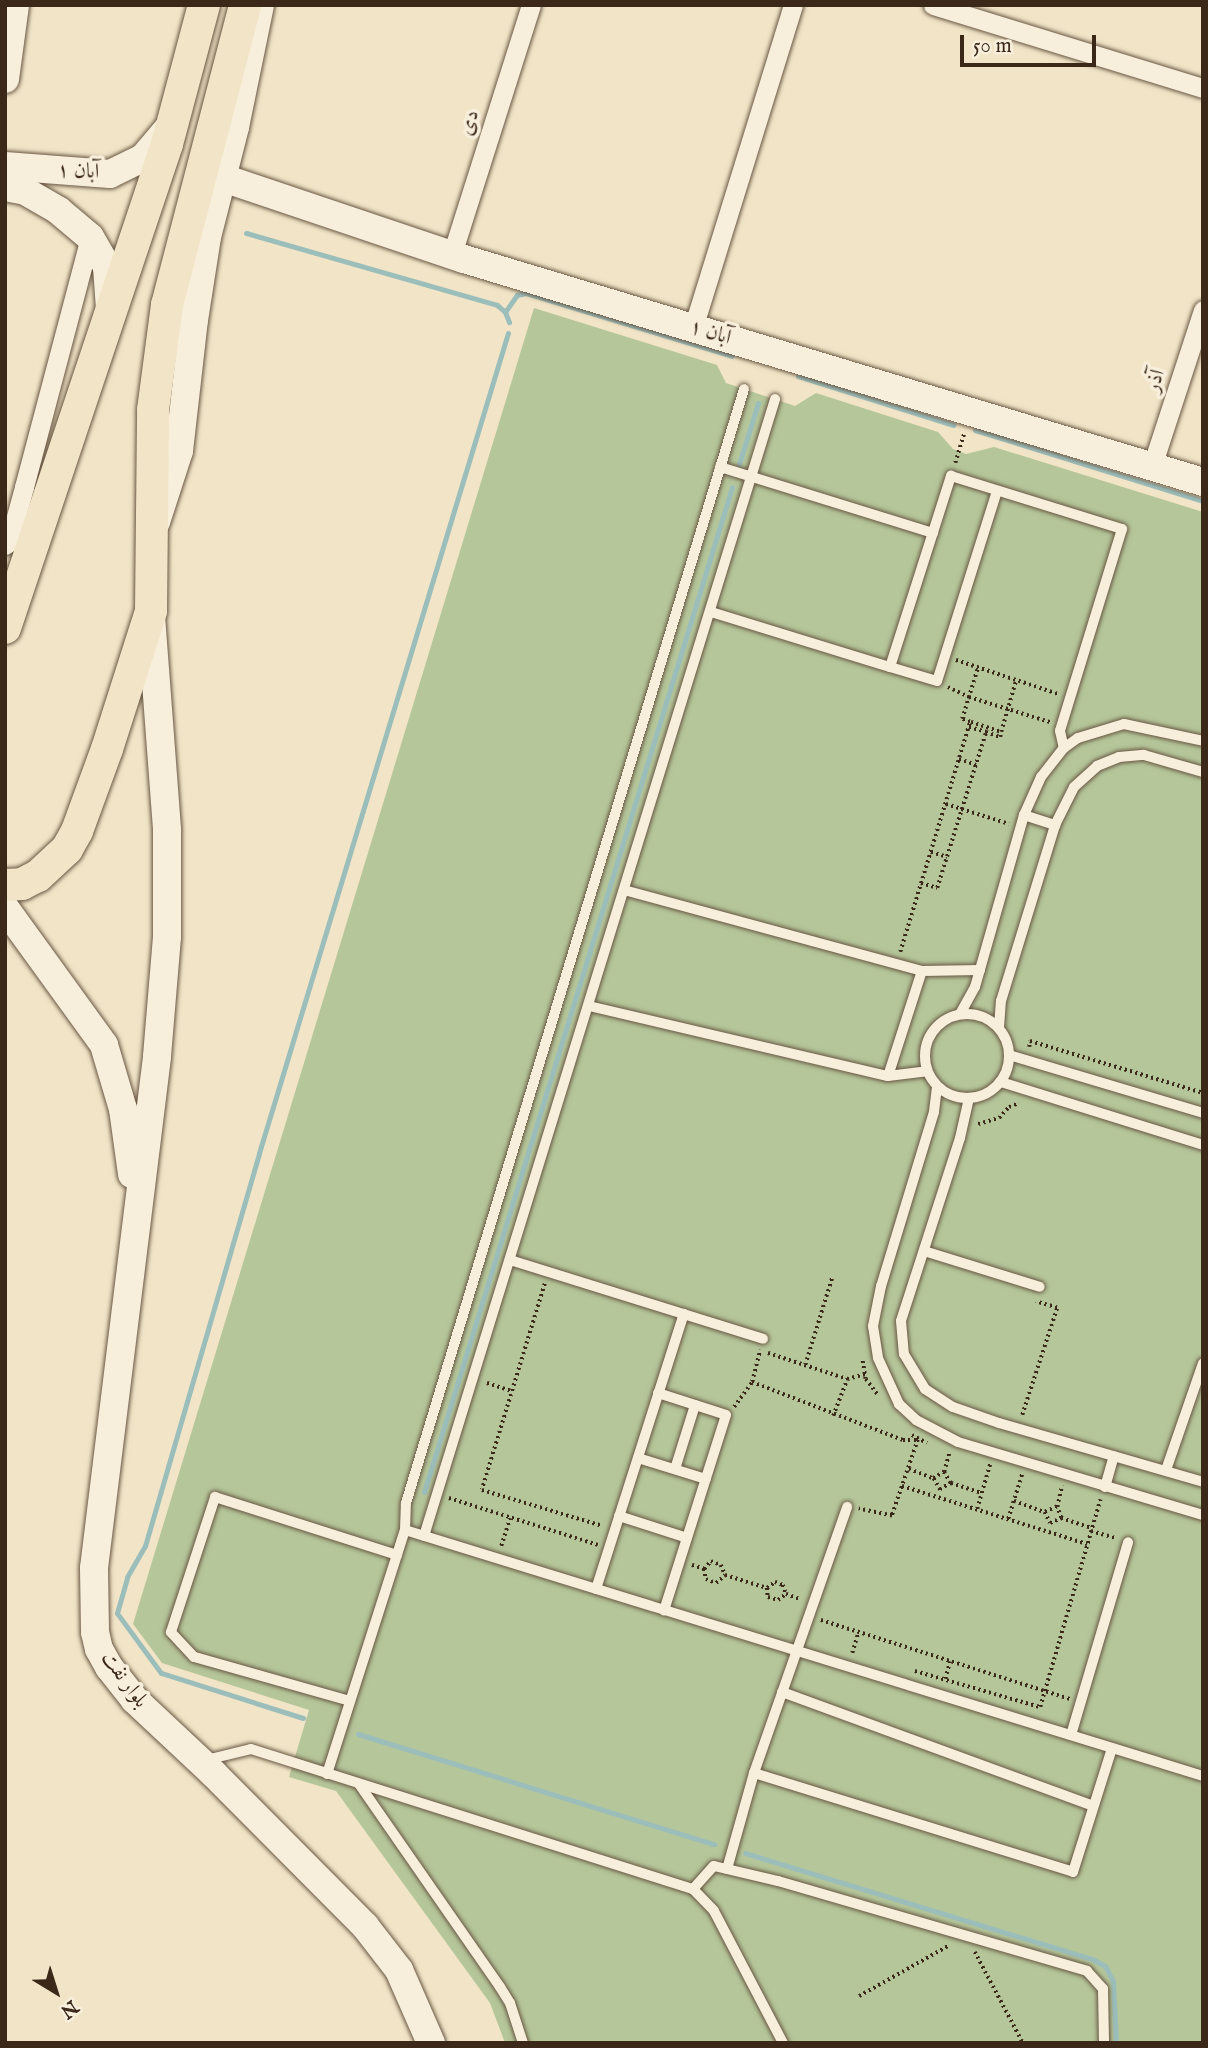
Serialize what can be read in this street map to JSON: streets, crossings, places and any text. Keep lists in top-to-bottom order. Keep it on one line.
{"streets":{"street":["دی","آبان ۱","آذر","بلوار نفت"]},"crossings":[["دی","آبان ۱"],["آبان ۱","آذر"]],"scale_bar":"50 m","north":"bottom right"}
